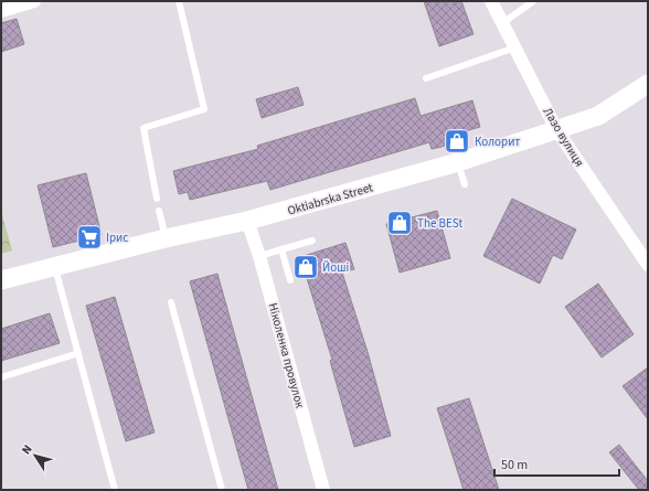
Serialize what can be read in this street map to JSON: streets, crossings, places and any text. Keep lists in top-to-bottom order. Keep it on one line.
{"streets":{"main road":["Oktiabrska Street"],"street":["Лазо вулиця","Ніколенка провулок"]},"crossings":[["Лазо вулиця","Oktiabrska Street"],["Oktiabrska Street","Ніколенка провулок"]],"places":{"shop":["Колорит","The BESt","Йоші"],"supermarket":["Ірис"]},"scale_bar":"50 m","north":"top left"}
